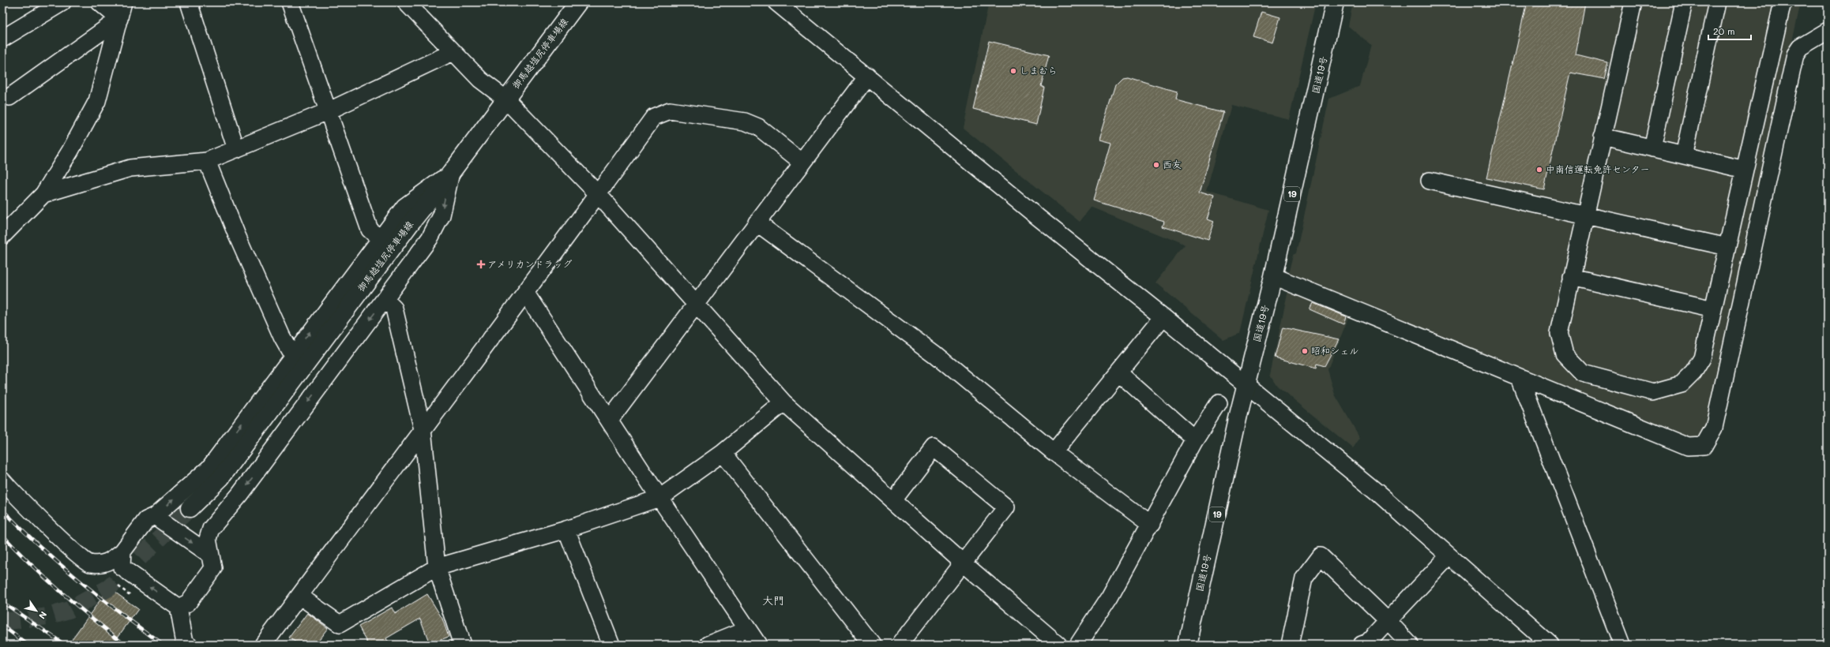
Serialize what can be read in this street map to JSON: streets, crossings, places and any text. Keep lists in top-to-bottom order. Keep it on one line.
{"streets":{"main road":["御馬越塩尻停車場線","国道19号","19"]},"districts":["大門"],"places":{"other":["しまむら","西友","中南信運転免許センター","昭和シェル"],"health":["アメリカンドラッグ"]},"scale_bar":"20 m","north":"bottom right"}
